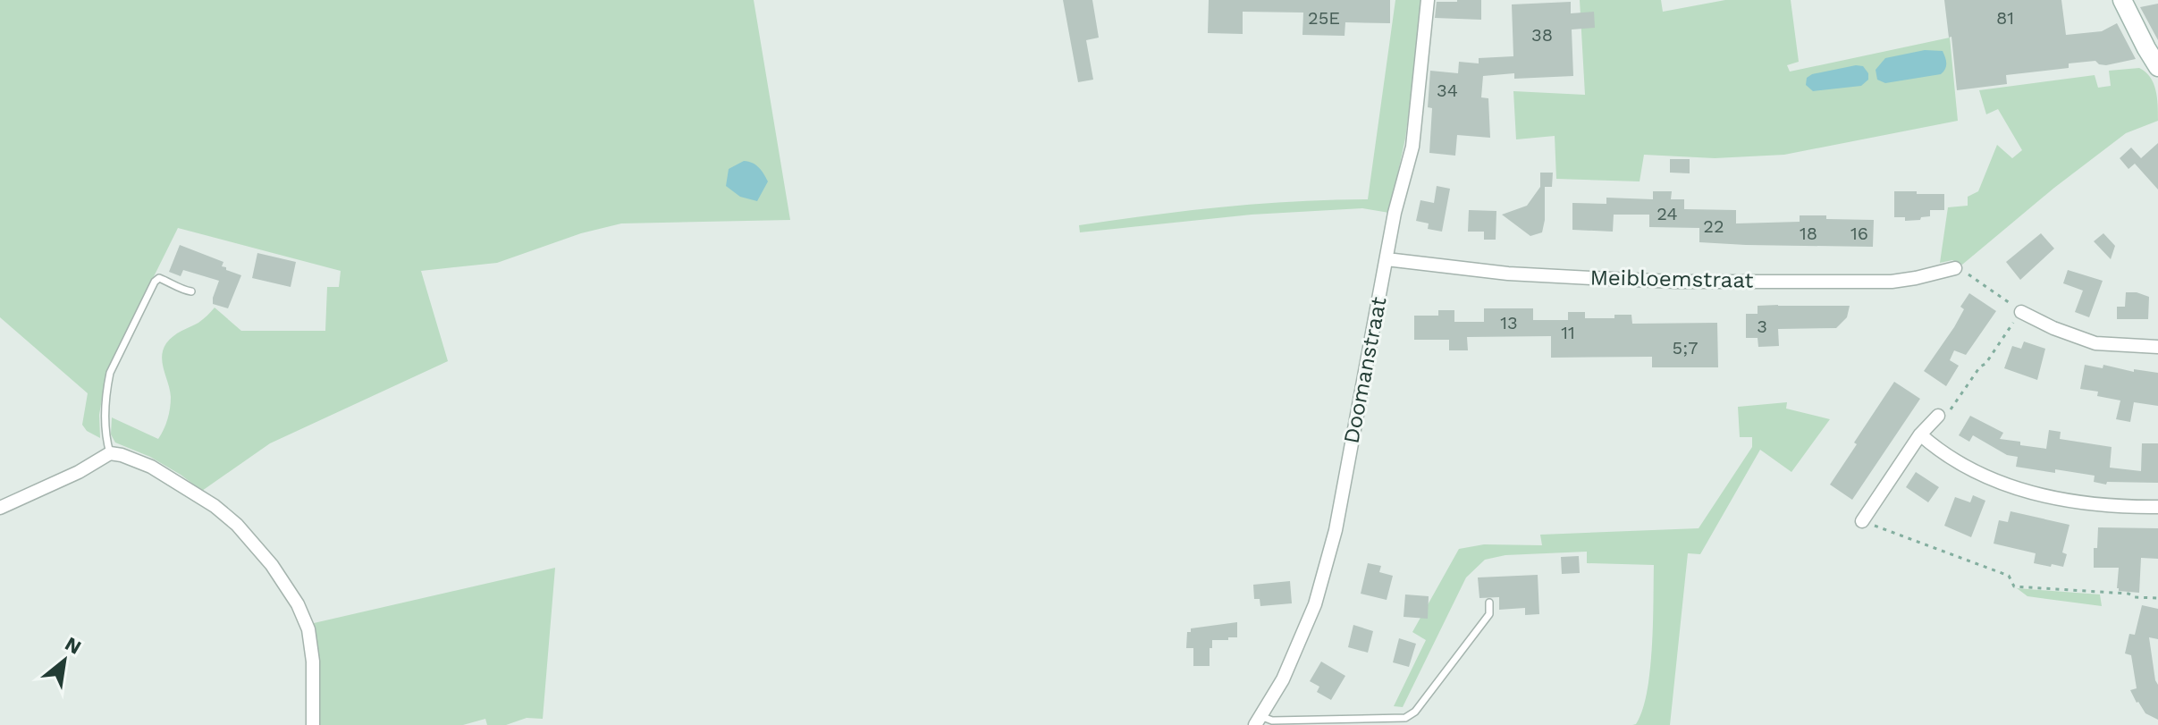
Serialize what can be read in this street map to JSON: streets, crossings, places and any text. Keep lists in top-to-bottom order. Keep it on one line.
{"streets":{"street":["Meibloemstraat","Doomanstraat"]},"crossings":[["Meibloemstraat","Doomanstraat"]],"house_numbers":["25E","81","38","34","24","22","18","16","13","3","11","5;7"],"north":"top right"}
